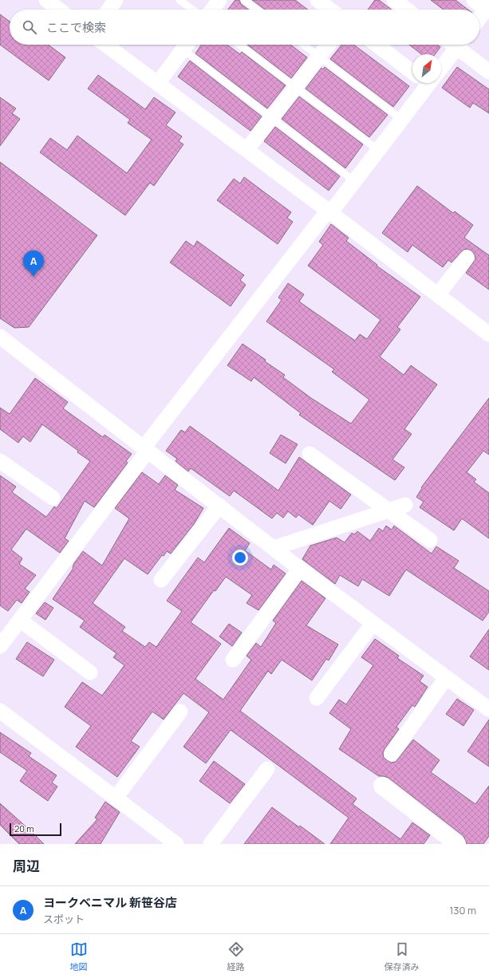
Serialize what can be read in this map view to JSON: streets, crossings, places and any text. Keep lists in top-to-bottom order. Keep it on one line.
{"scale_bar":"20 m","north":"top right","page":{"search":"ここで検索","pins":"A","scale":"20 m","heading":"周辺","list":[{"mark":"A","name":"ヨークベニマル 新笹谷店","note":"スポット","value":"130 m"}],"nav":["地図","経路","保存済み"]}}
